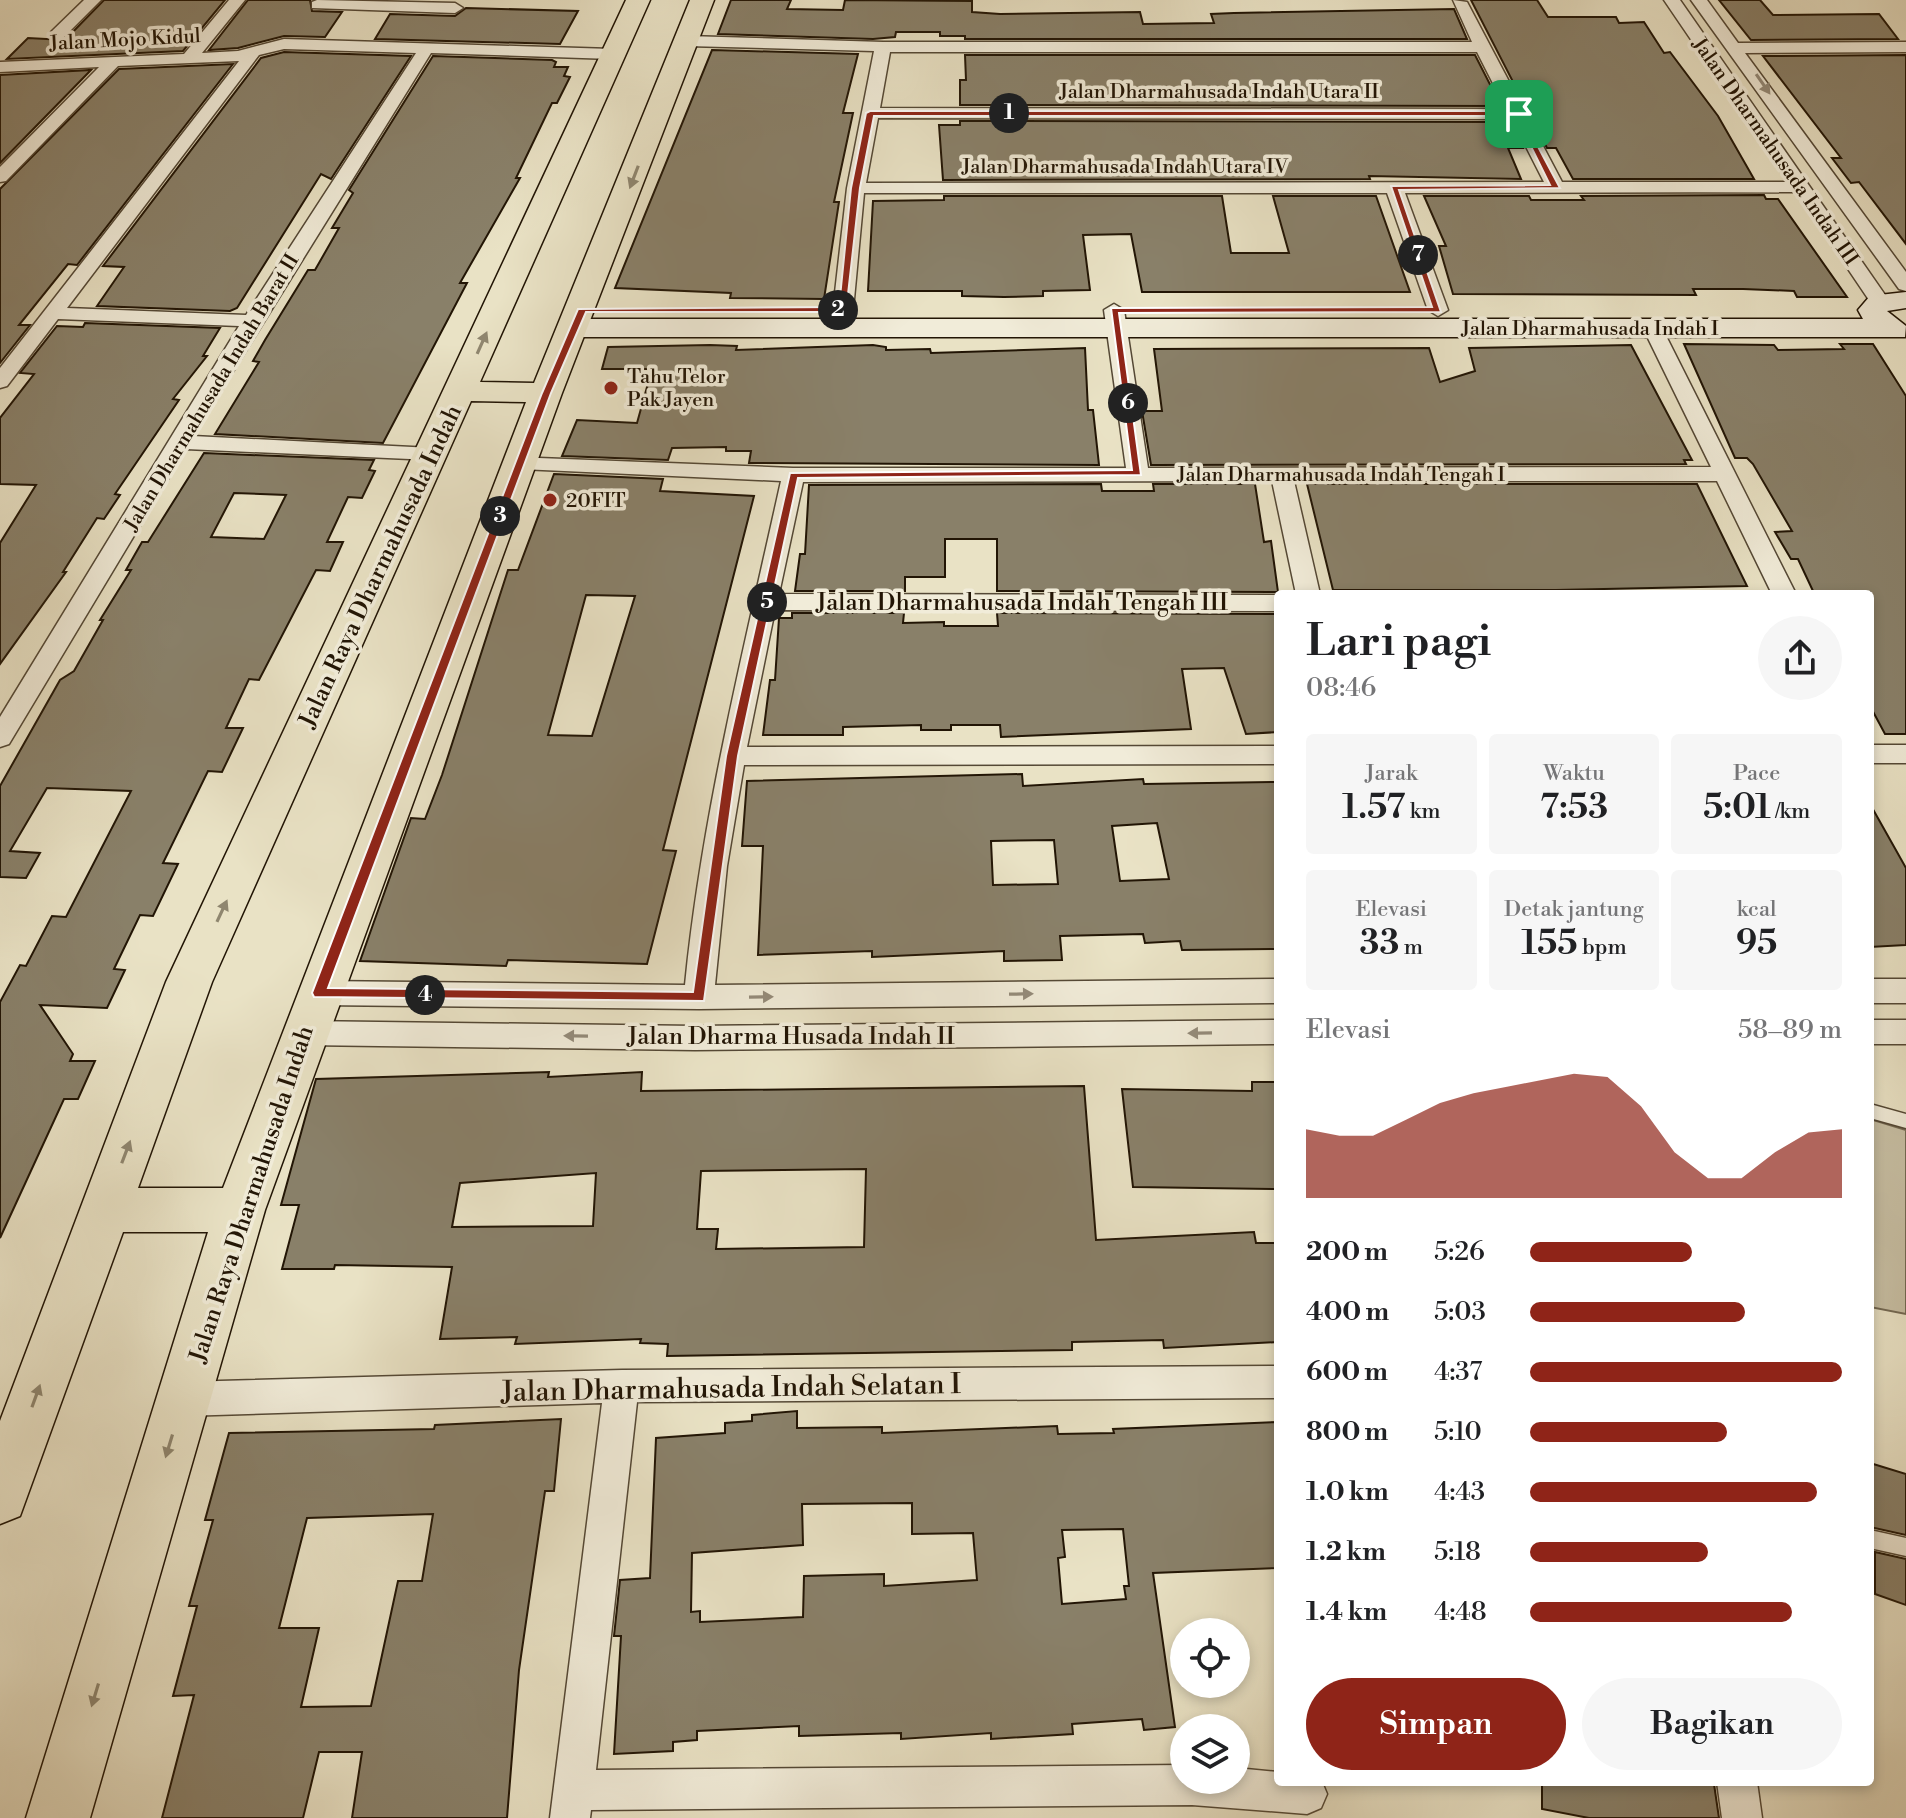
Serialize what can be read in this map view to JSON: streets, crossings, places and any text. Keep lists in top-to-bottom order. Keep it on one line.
{"streets":{"main road":["Jalan Dharmahusada Indah I","Jalan Raya Dharmahusada Indah"],"street":["Jalan Mojo Kidul","Jalan Dharmahusada Indah Utara II","Jalan Dharmahusada Indah III","Jalan Dharmahusada Indah Utara IV","Jalan Dharmahusada Indah Barat II","Jalan Dharmahusada Indah Tengah I","Jalan Dharmahusada Indah Tengah III","Jalan Dharma Husada Indah II","Jalan Dharmahusada Indah Selatan I"]},"crossings":[["Jalan Mojo Kidul","Jalan Dharmahusada Indah Barat II"],["Jalan Mojo Kidul","Jalan Raya Dharmahusada Indah"],["Jalan Dharmahusada Indah III","Jalan Dharmahusada Indah Utara IV"],["Jalan Dharmahusada Indah III","Jalan Dharmahusada Indah I"],["Jalan Dharmahusada Indah I","Jalan Raya Dharmahusada Indah"],["Jalan Dharmahusada Indah Tengah I","Jalan Raya Dharmahusada Indah"],["Jalan Raya Dharmahusada Indah","Jalan Dharma Husada Indah II"],["Jalan Raya Dharmahusada Indah","Jalan Dharmahusada Indah Selatan I"]],"places":["Tahu Telor Pak Jayen","20FIT"],"page":{"pins":["1","7","2","6","3","5","4"],"heading":["Lari pagi","08:46"],"stats":[["Jarak","1.57 km"],["Waktu","7:53"],["Pace","5:01 /km"],["Elevasi","33 m"],["Detak jantung","155 bpm"],["kcal","95"]],"chart":["Elevasi","58–89 m"],"list":[{"name":"200 m","note":"5:26"},{"name":"400 m","note":"5:03"},{"name":"600 m","note":"4:37"},{"name":"800 m","note":"5:10"},{"name":"1.0 km","note":"4:43"},{"name":"1.2 km","note":"5:18"},{"name":"1.4 km","note":"4:48"}],"buttons":["Simpan","Bagikan"]}}
